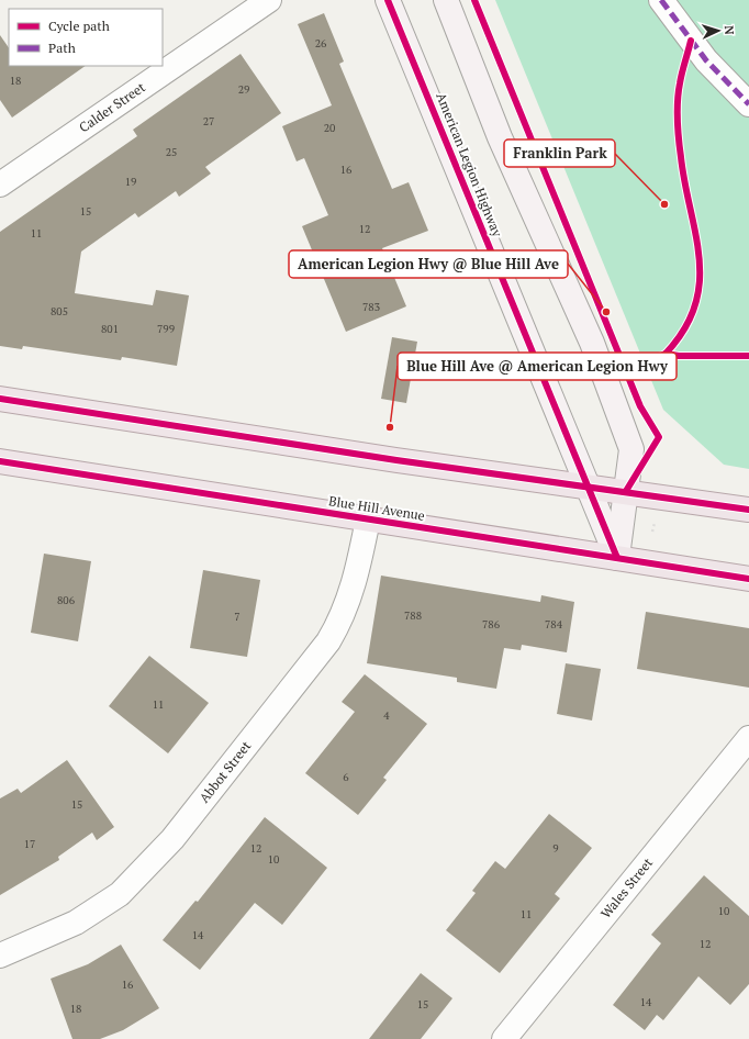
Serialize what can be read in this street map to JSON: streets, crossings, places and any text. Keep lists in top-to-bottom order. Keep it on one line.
{"streets":{"main road":["American Legion Highway","Blue Hill Avenue"],"street":["Calder Street","Abbot Street","Wales Street"]},"crossings":[["American Legion Highway","Blue Hill Avenue"],["Blue Hill Avenue","Abbot Street"]],"places":["Franklin Park","American Legion Hwy @ Blue Hill Ave","Blue Hill Ave @ American Legion Hwy"],"house_numbers":["26","18","29","27","20","25","16","19","15","12","11","783","805","801","799","806","788","7","786","784","11","4","6","15","17","12","9","10","10","11","14","12","16","14","15","18"],"legend":["Cycle path","Path"],"north":"right"}
